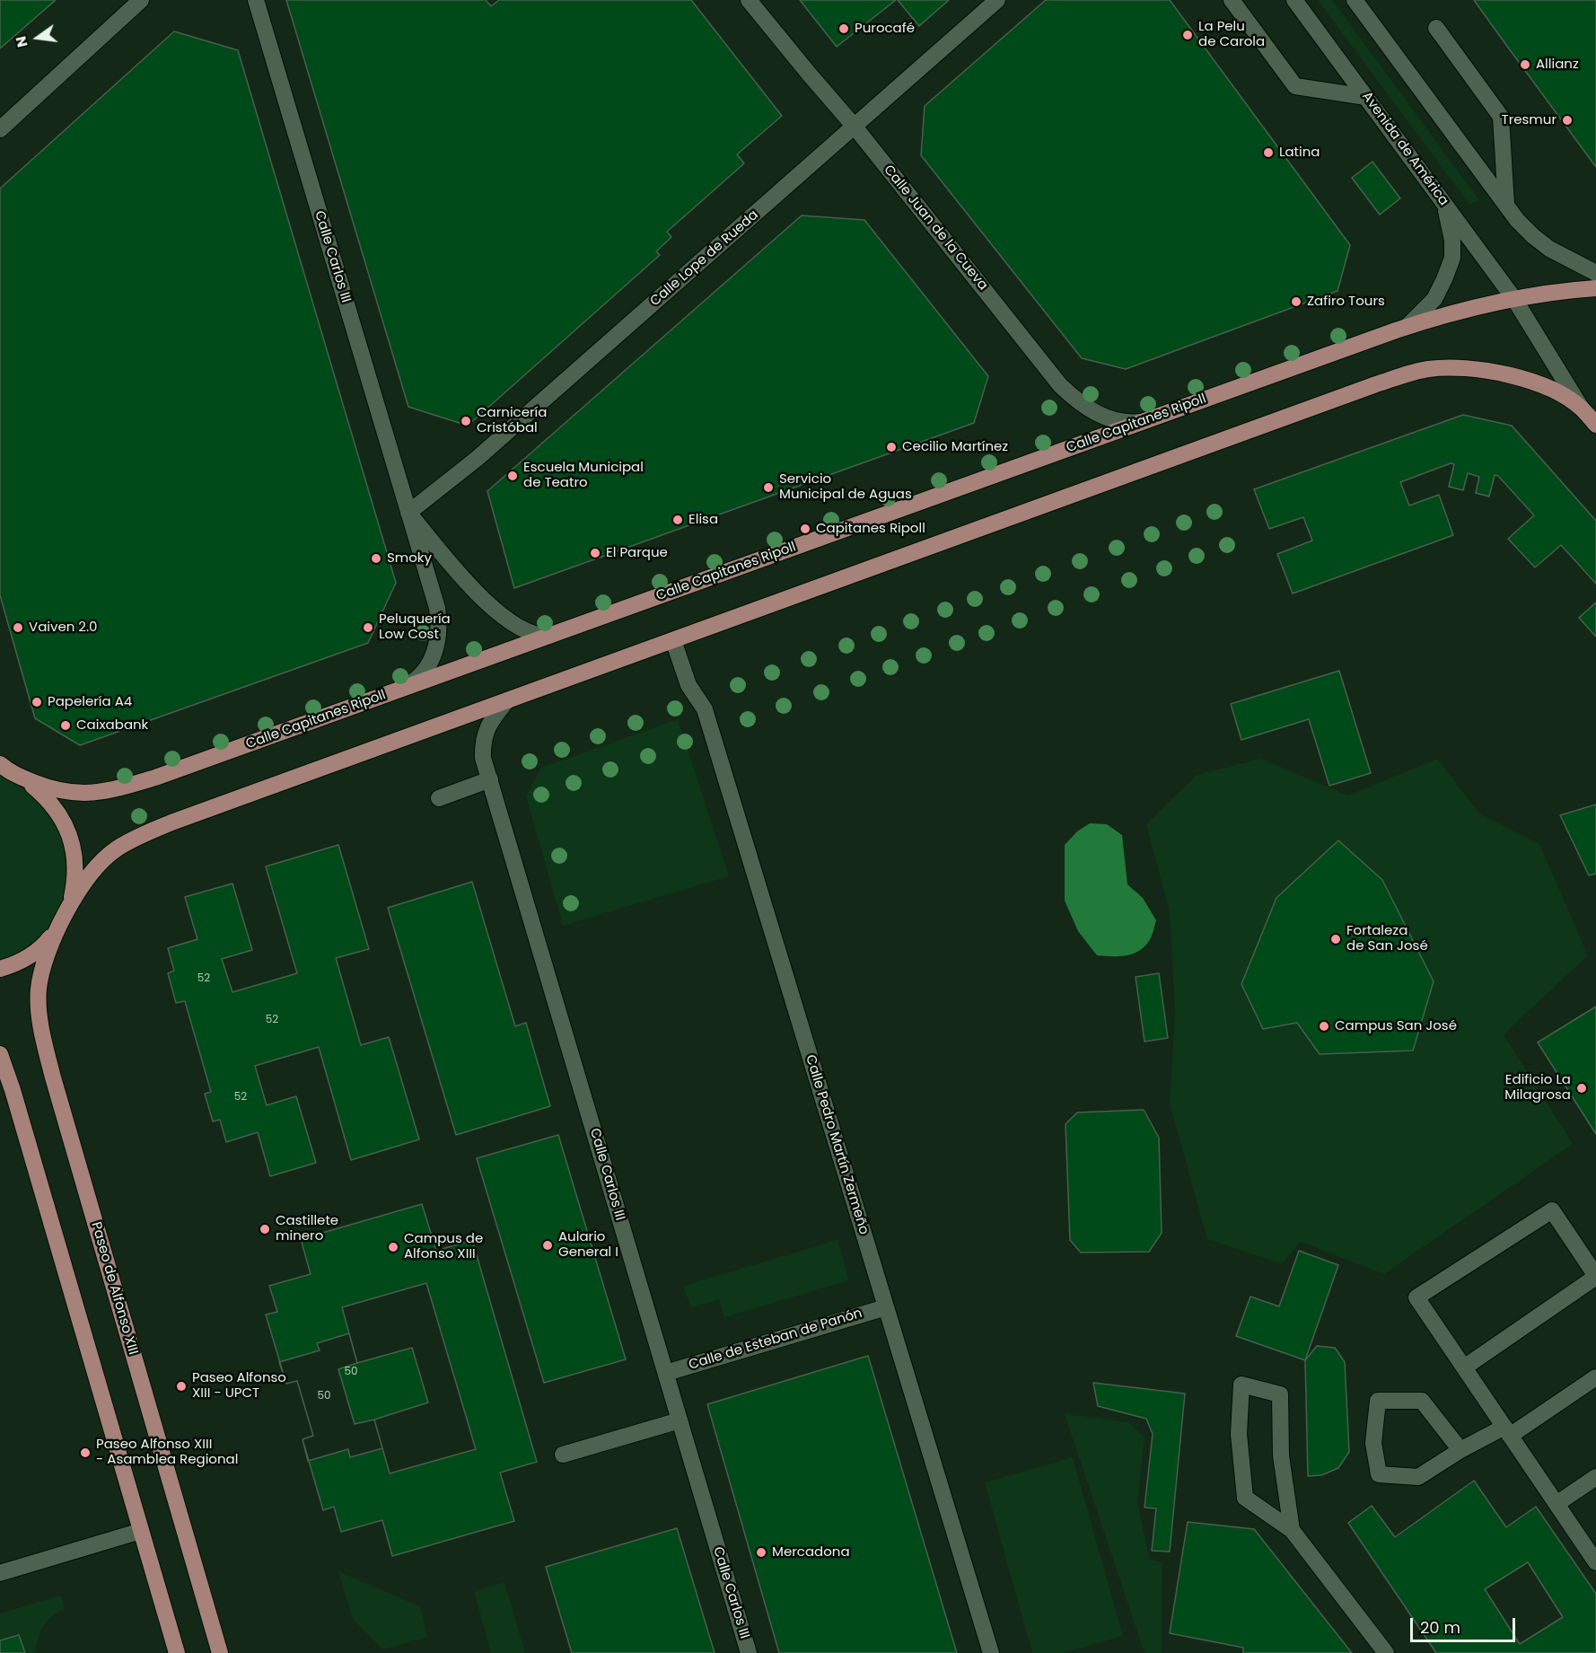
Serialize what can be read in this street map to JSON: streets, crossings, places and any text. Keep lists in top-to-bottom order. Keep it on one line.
{"streets":{"main road":["Calle Capitanes Ripoll","Paseo de Alfonso XIII"],"street":["Avenida de América","Calle Juan de la Cueva","Calle Carlos III","Calle Lope de Rueda","Calle Pedro Martín Zermeño","Calle de Esteban de Panón"]},"crossings":[["Avenida de América","Calle Capitanes Ripoll"],["Calle Juan de la Cueva","Calle Lope de Rueda"],["Calle Juan de la Cueva","Calle Capitanes Ripoll"],["Calle Carlos III","Calle Lope de Rueda"],["Calle Carlos III","Calle Capitanes Ripoll"],["Calle Carlos III","Calle de Esteban de Panón"],["Calle Pedro Martín Zermeño","Calle de Esteban de Panón"]],"places":["Purocafé","La Pelu de Carola","Allianz","Tresmur","Latina","Zafiro Tours","Carnicería Cristóbal","Cecilio Martínez","Escuela Municipal de Teatro","Servicio Municipal de Aguas","Elisa","Capitanes Ripoll","El Parque","Smoky","Vaiven 2.0","Peluquería Low Cost","Papelería A4","Caixabank","Fortaleza de San José","Campus San José","Edificio La Milagrosa","Castillete minero","Aulario General I","Campus de Alfonso XIII","Paseo Alfonso XIII - UPCT","Paseo Alfonso XIII - Asamblea Regional","Mercadona"],"house_numbers":["52","52","52","50","50"],"scale_bar":"20 m","north":"left"}
